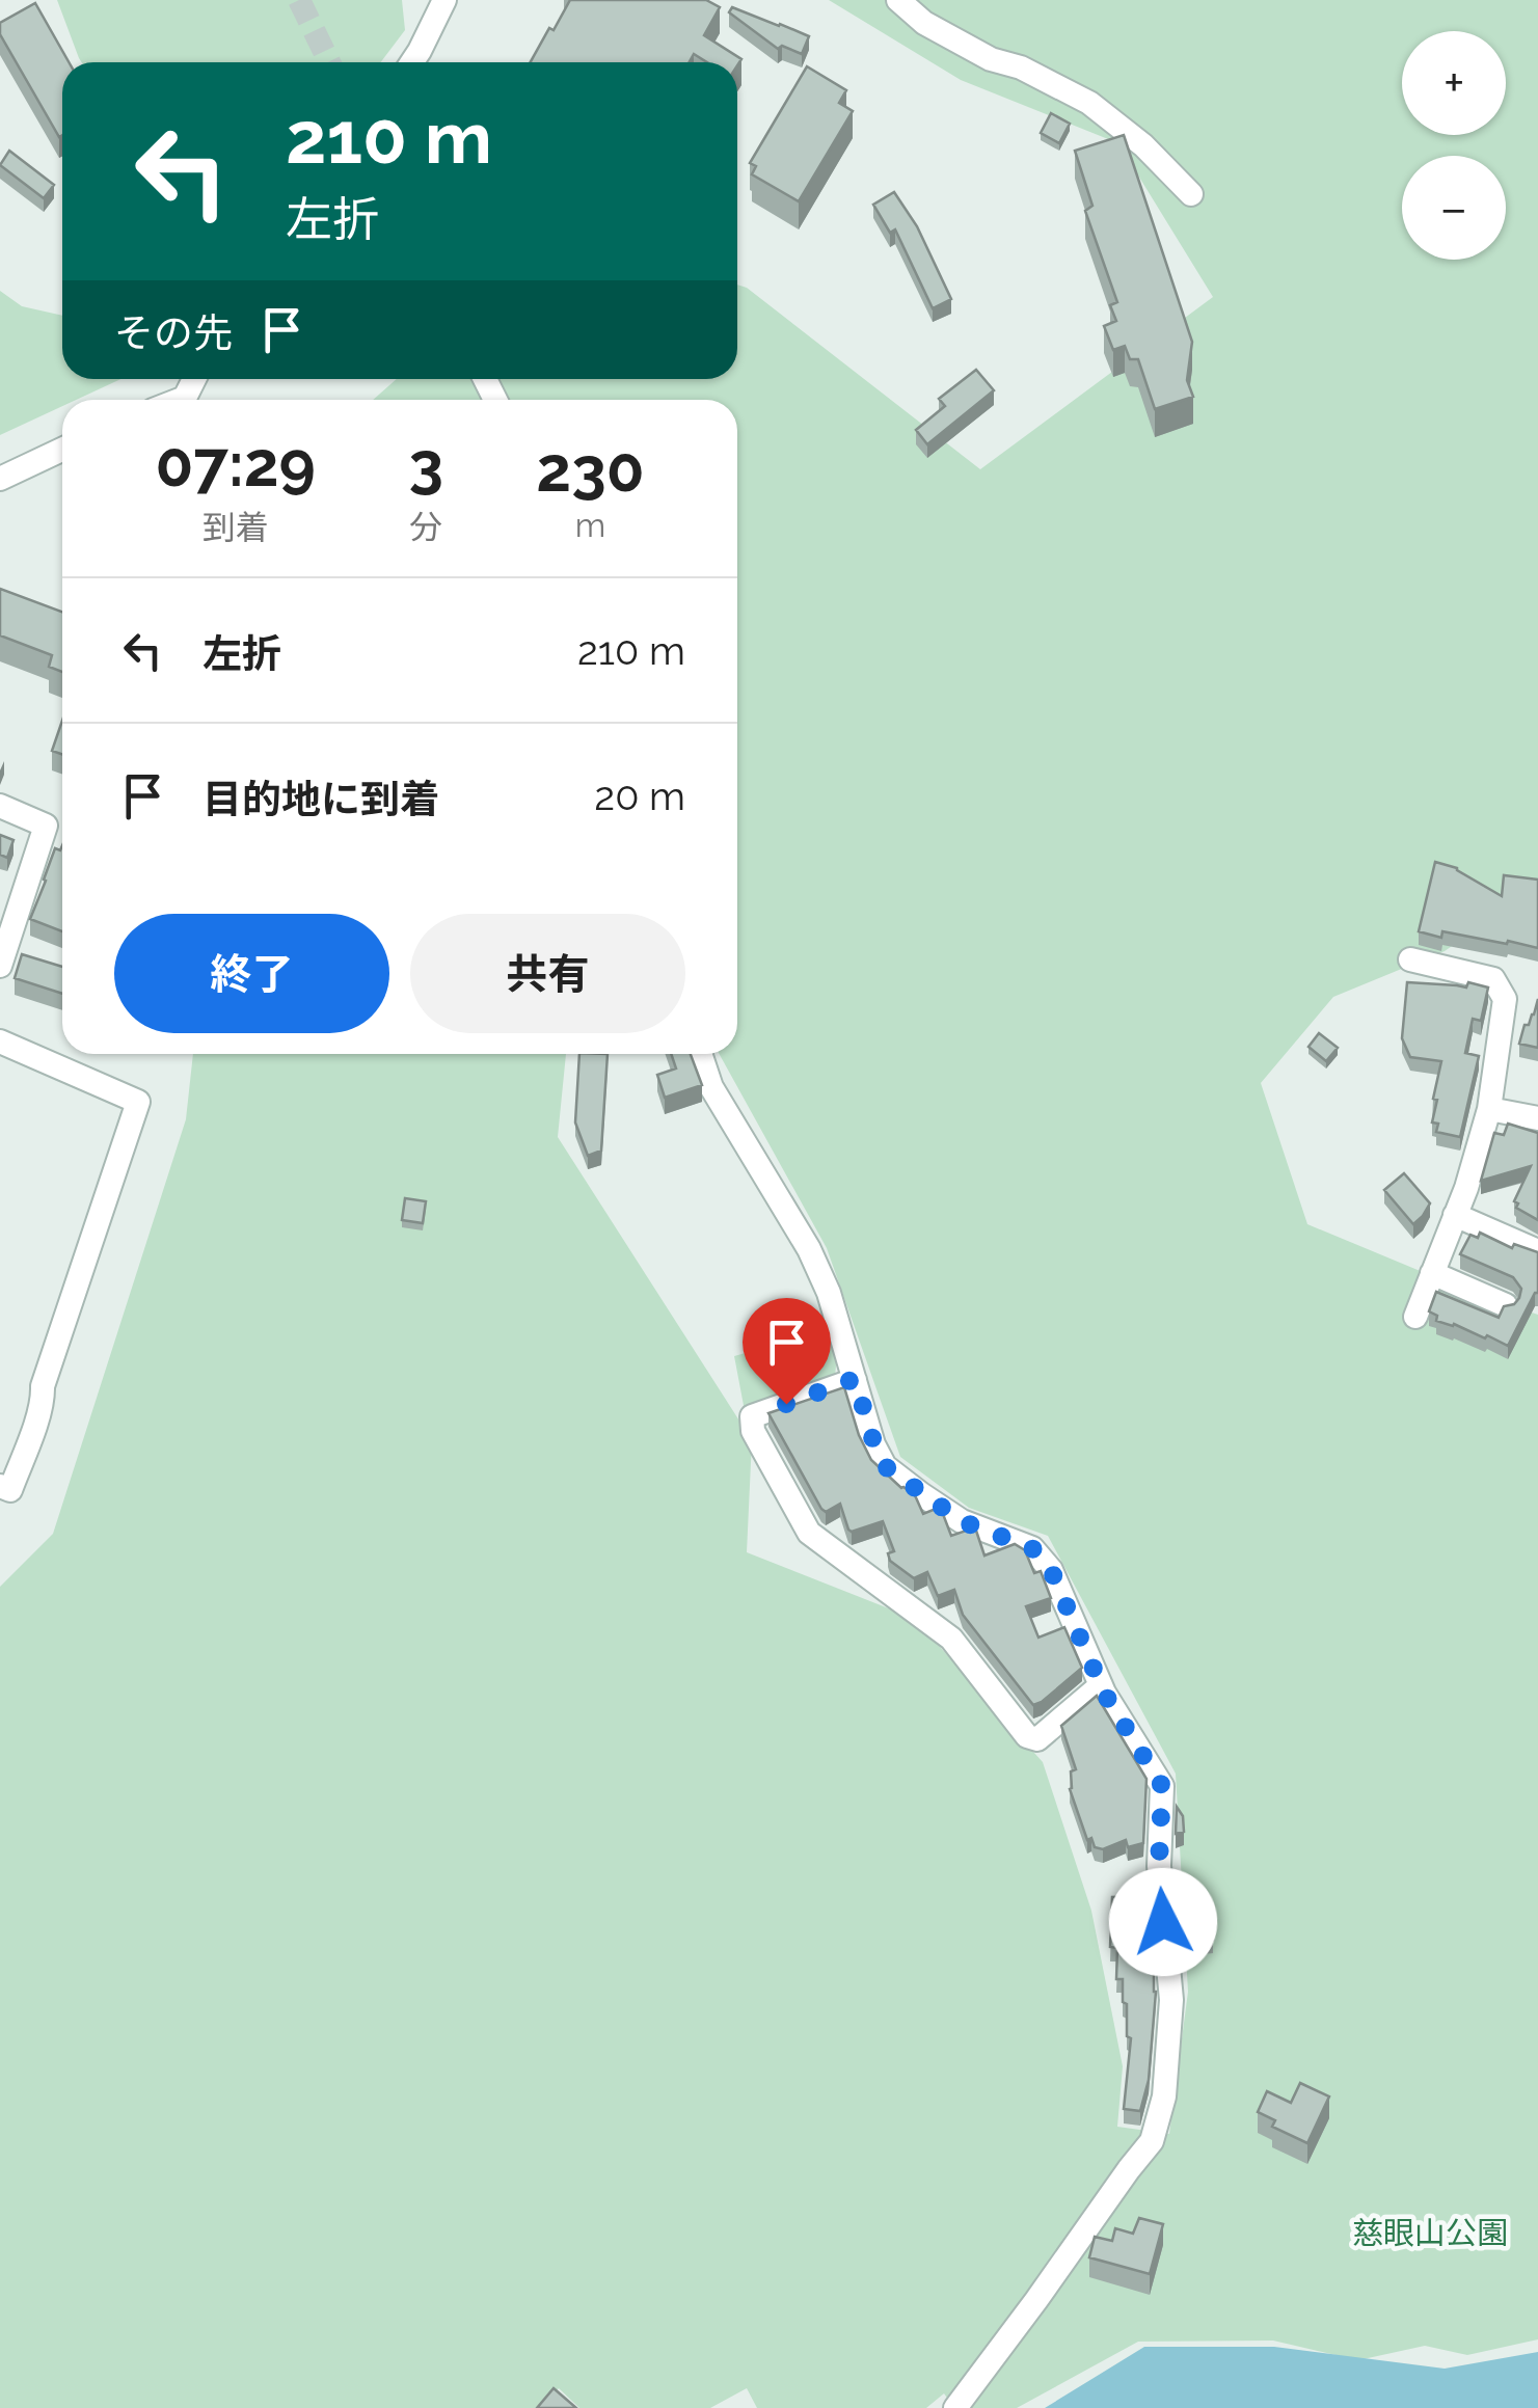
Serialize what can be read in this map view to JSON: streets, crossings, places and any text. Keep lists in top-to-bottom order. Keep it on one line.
{"parks":["慈眼山公園"],"page":{"map_buttons":["+","−"],"turn":["210 m","左折"],"then":"その先","eta":["07:29","到着","3","分","230","m"],"list":[{"name":"左折","value":"210 m"},{"name":"目的地に到着","value":"20 m"}],"buttons":["終了","共有"]}}
